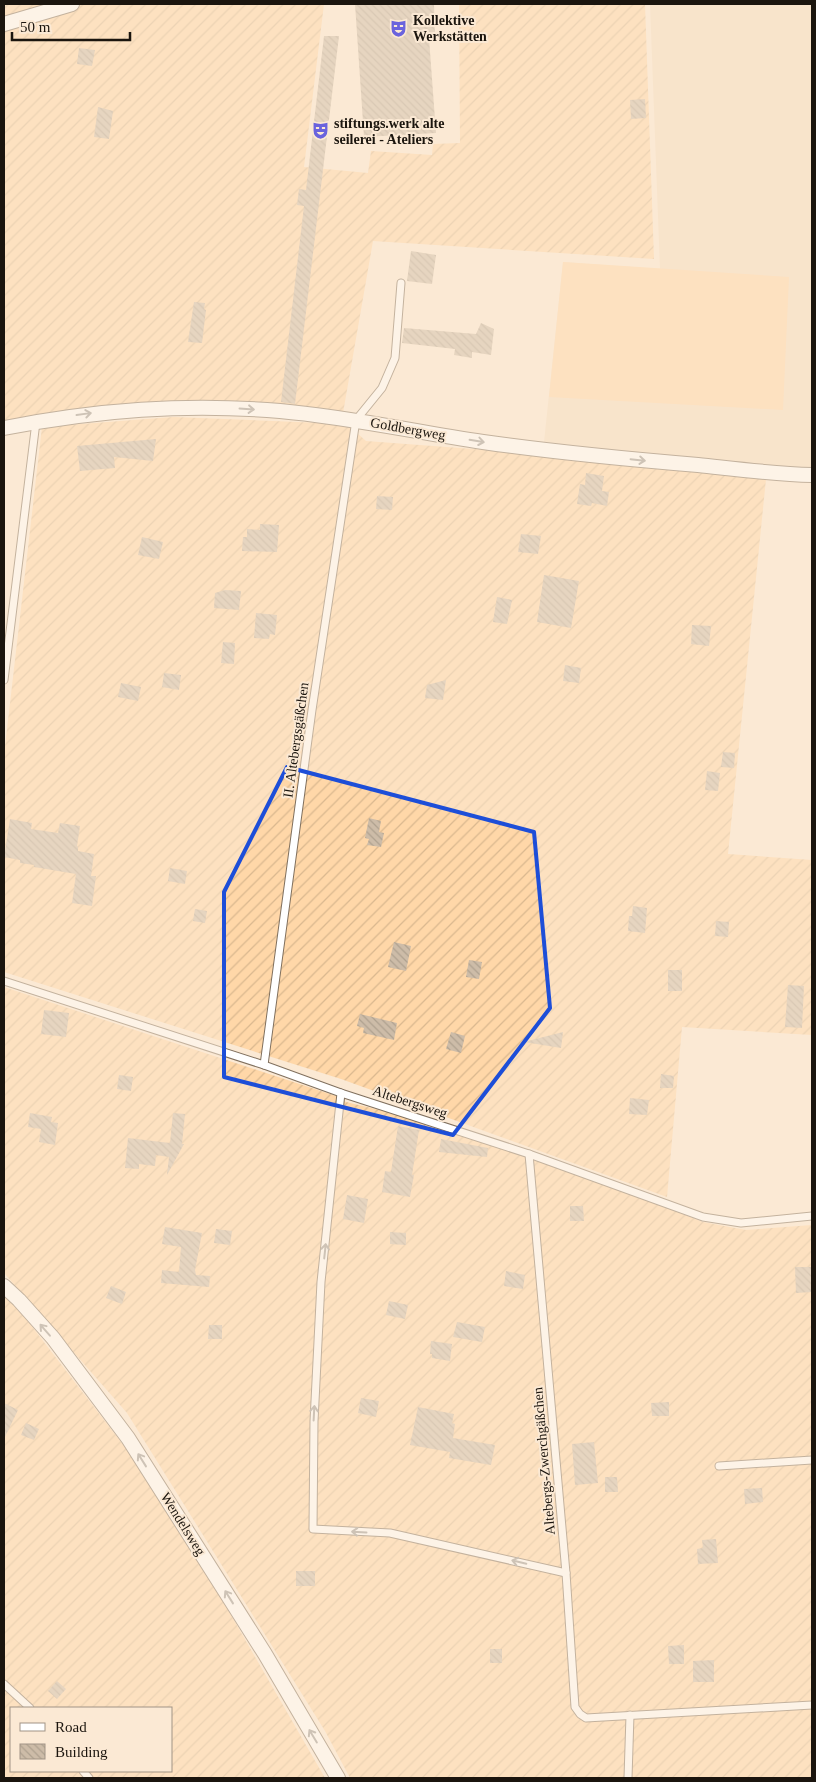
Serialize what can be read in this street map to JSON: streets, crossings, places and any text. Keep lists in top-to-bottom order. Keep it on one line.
{"streets":{"street":["Goldbergweg","Wendelsweg"],"lane":["II. Altebergsgäßchen","Altebergsweg","Altebergs-Zwerchgäßchen"]},"crossings":[["Goldbergweg","II. Altebergsgäßchen"],["II. Altebergsgäßchen","Altebergsweg"],["Altebergsweg","Altebergs-Zwerchgäßchen"]],"one_way":["Goldbergweg","Wendelsweg"],"places":{"theatre":["Kollektive Werkstätten","stiftungs.werk alte seilerei - Ateliers"]},"legend":["Road","Building"],"scale_bar":"50 m"}
